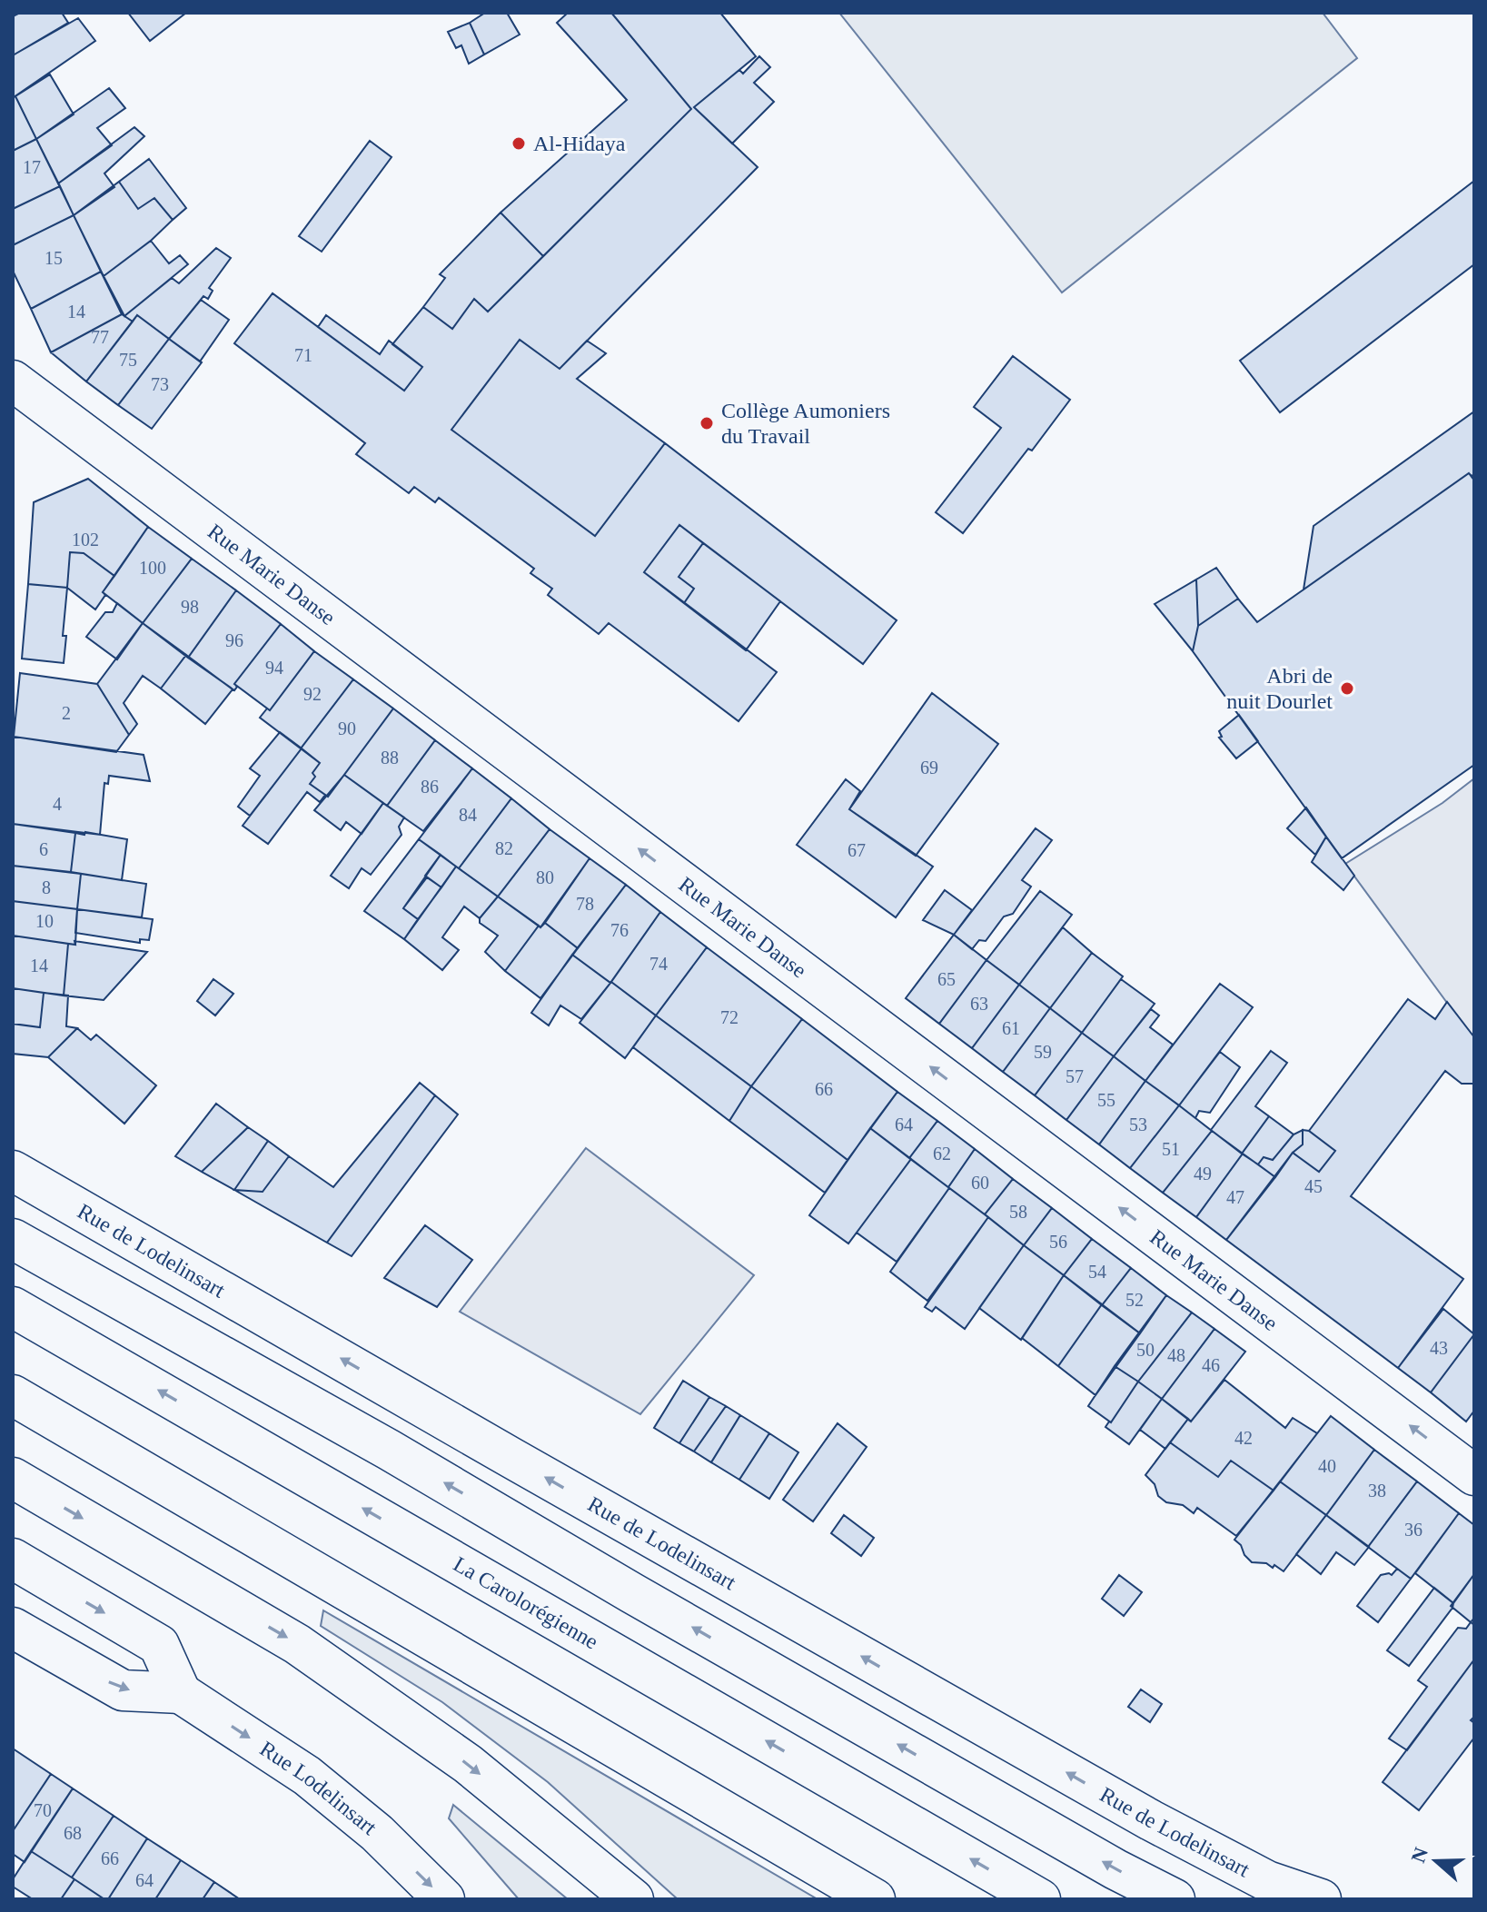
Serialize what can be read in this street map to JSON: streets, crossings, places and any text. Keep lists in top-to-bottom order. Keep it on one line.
{"streets":{"main road":["Rue Marie Danse","Rue de Lodelinsart","La Carolorégienne","Rue Lodelinsart"]},"one_way":["Rue Marie Danse"],"places":["Al-Hidaya","Collège Aumoniers du Travail","Abri de nuit Dourlet"],"house_numbers":["17","15","14","77","71","75","73","102","100","98","96","94","92","2","90","88","69","86","4","84","82","6","67","80","8","78","10","76","74","14","65","63","72","61","59","57","66","55","64","53","51","62","49","60","45","47","58","56","54","52","43","50","48","46","42","40","38","36","70","68","66","64"],"north":"left"}
